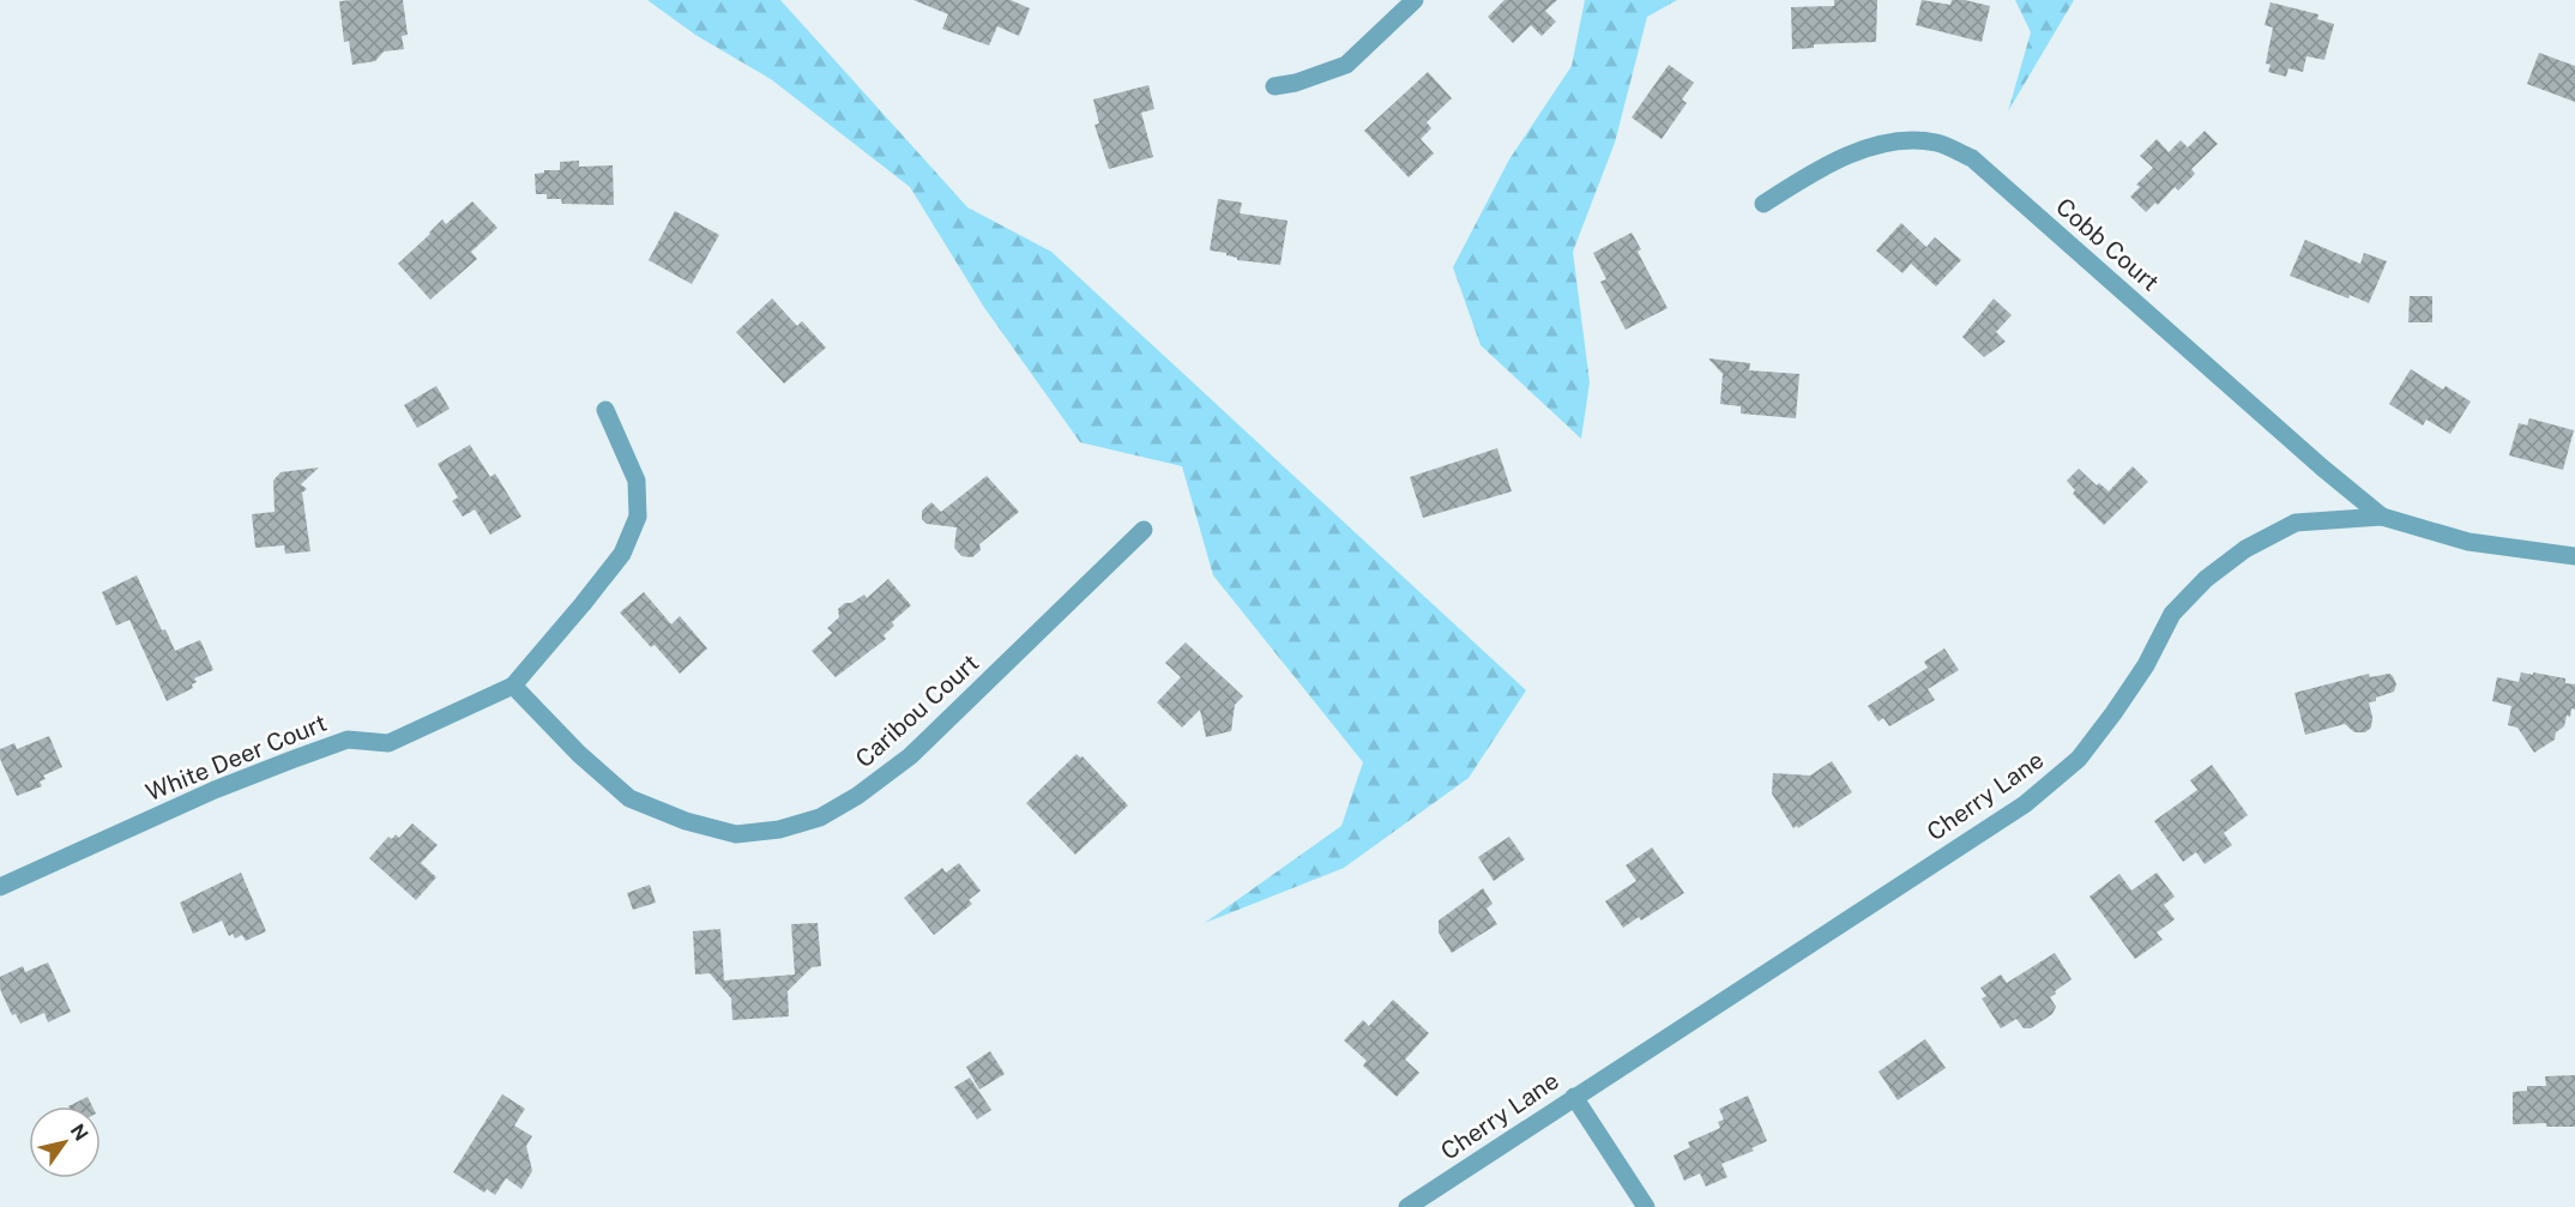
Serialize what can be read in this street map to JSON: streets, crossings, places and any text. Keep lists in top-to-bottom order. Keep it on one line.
{"streets":{"street":["Cobb Court","Caribou Court","White Deer Court","Cherry Lane"]},"crossings":[["Cobb Court","Cherry Lane"],["Caribou Court","White Deer Court"]],"north":"top right"}
